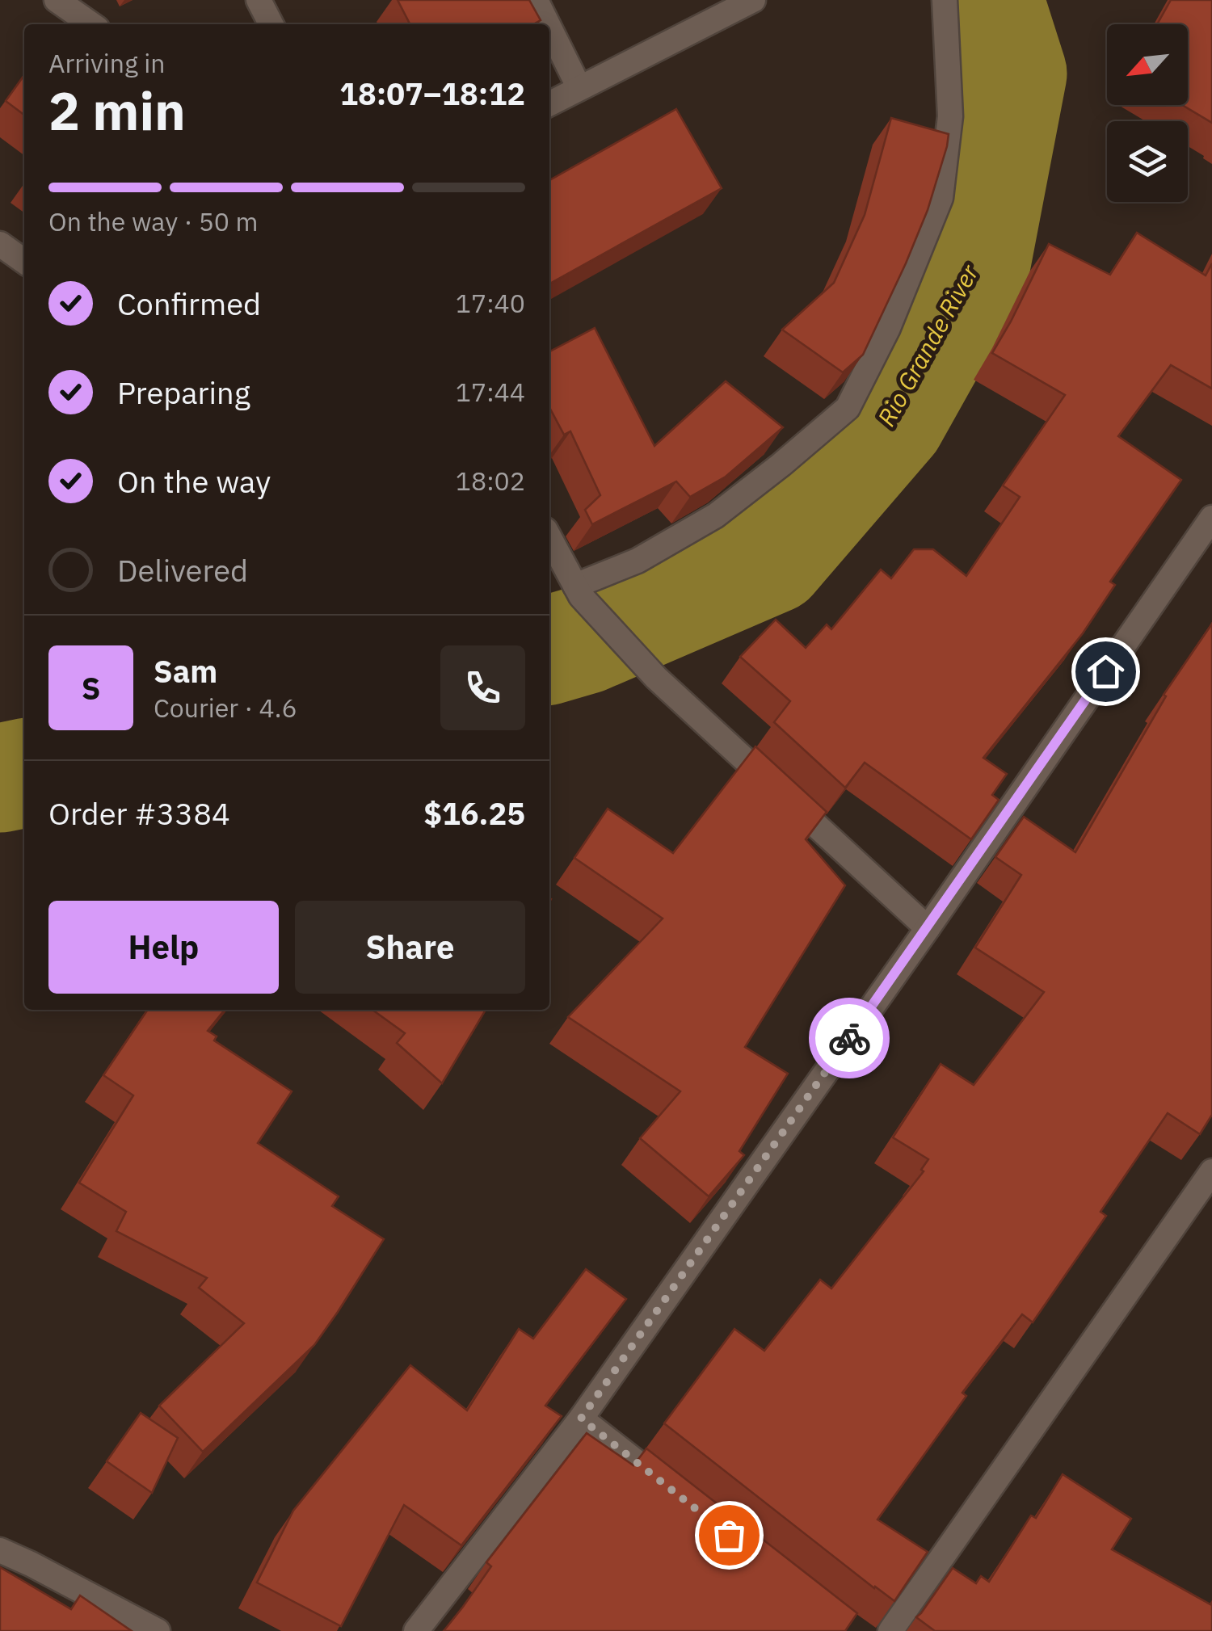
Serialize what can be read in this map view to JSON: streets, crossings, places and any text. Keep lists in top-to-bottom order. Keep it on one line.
{"water":["Rio Grande River"],"north":"bottom left","page":{"heading":["2 min","Arriving in","18:07–18:12"],"panel":["Sam","Courier · 4.6","Order #3384","$16.25"],"bar":"On the way · 50 m","list":[["Confirmed","17:40"],["Preparing","17:44"],["On the way","18:02"],"Delivered"],"round":"S","buttons":["Help","Share"]}}
